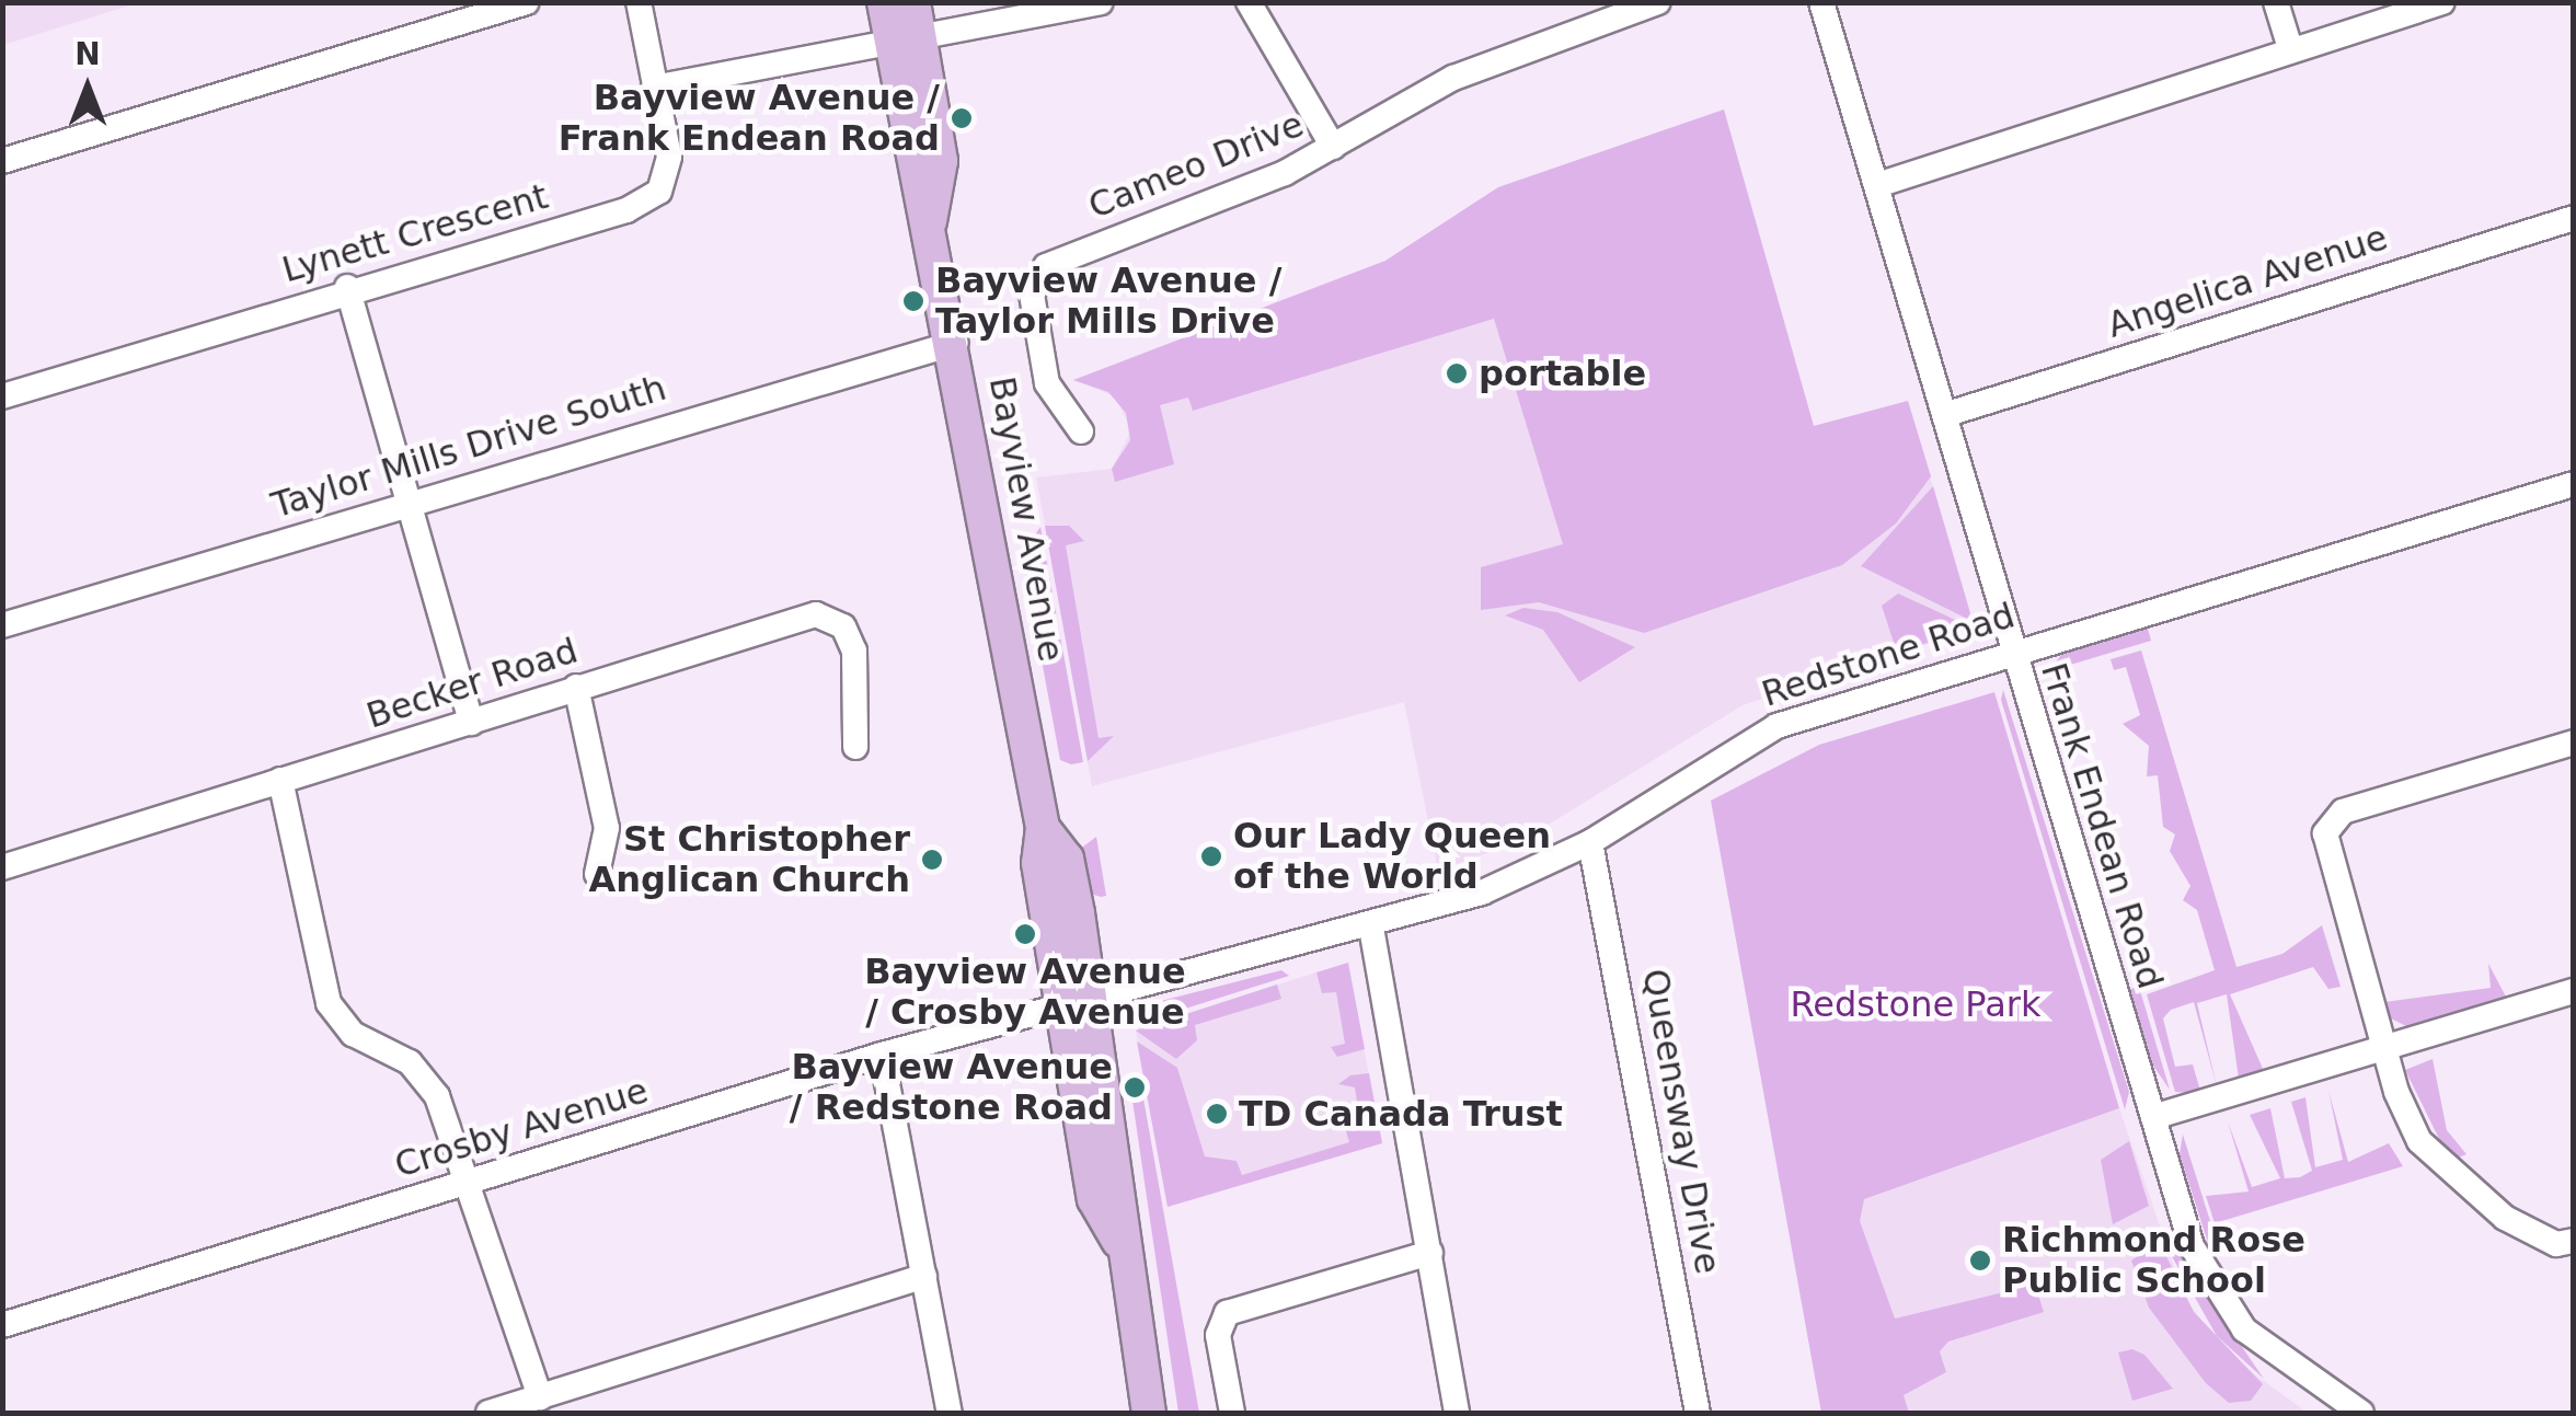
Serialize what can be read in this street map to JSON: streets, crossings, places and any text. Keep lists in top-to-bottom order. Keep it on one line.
{"streets":{"main road":["Bayview Avenue"],"street":["Cameo Drive","Lynett Crescent","Angelica Avenue","Taylor Mills Drive South","Redstone Road","Becker Road","Frank Endean Road","Queensway Drive","Crosby Avenue"]},"crossings":[["Angelica Avenue","Frank Endean Road"],["Taylor Mills Drive South","Bayview Avenue"],["Bayview Avenue","Redstone Road"],["Bayview Avenue","Crosby Avenue"],["Redstone Road","Frank Endean Road"],["Redstone Road","Queensway Drive"],["Redstone Road","Crosby Avenue"]],"parks":["Redstone Park"],"places":["Bayview Avenue / Frank Endean Road","Bayview Avenue / Taylor Mills Drive","portable","Our Lady Queen of the World","St Christopher Anglican Church","Bayview Avenue / Crosby Avenue","Bayview Avenue / Redstone Road","TD Canada Trust","Richmond Rose Public School"],"north":"top"}
